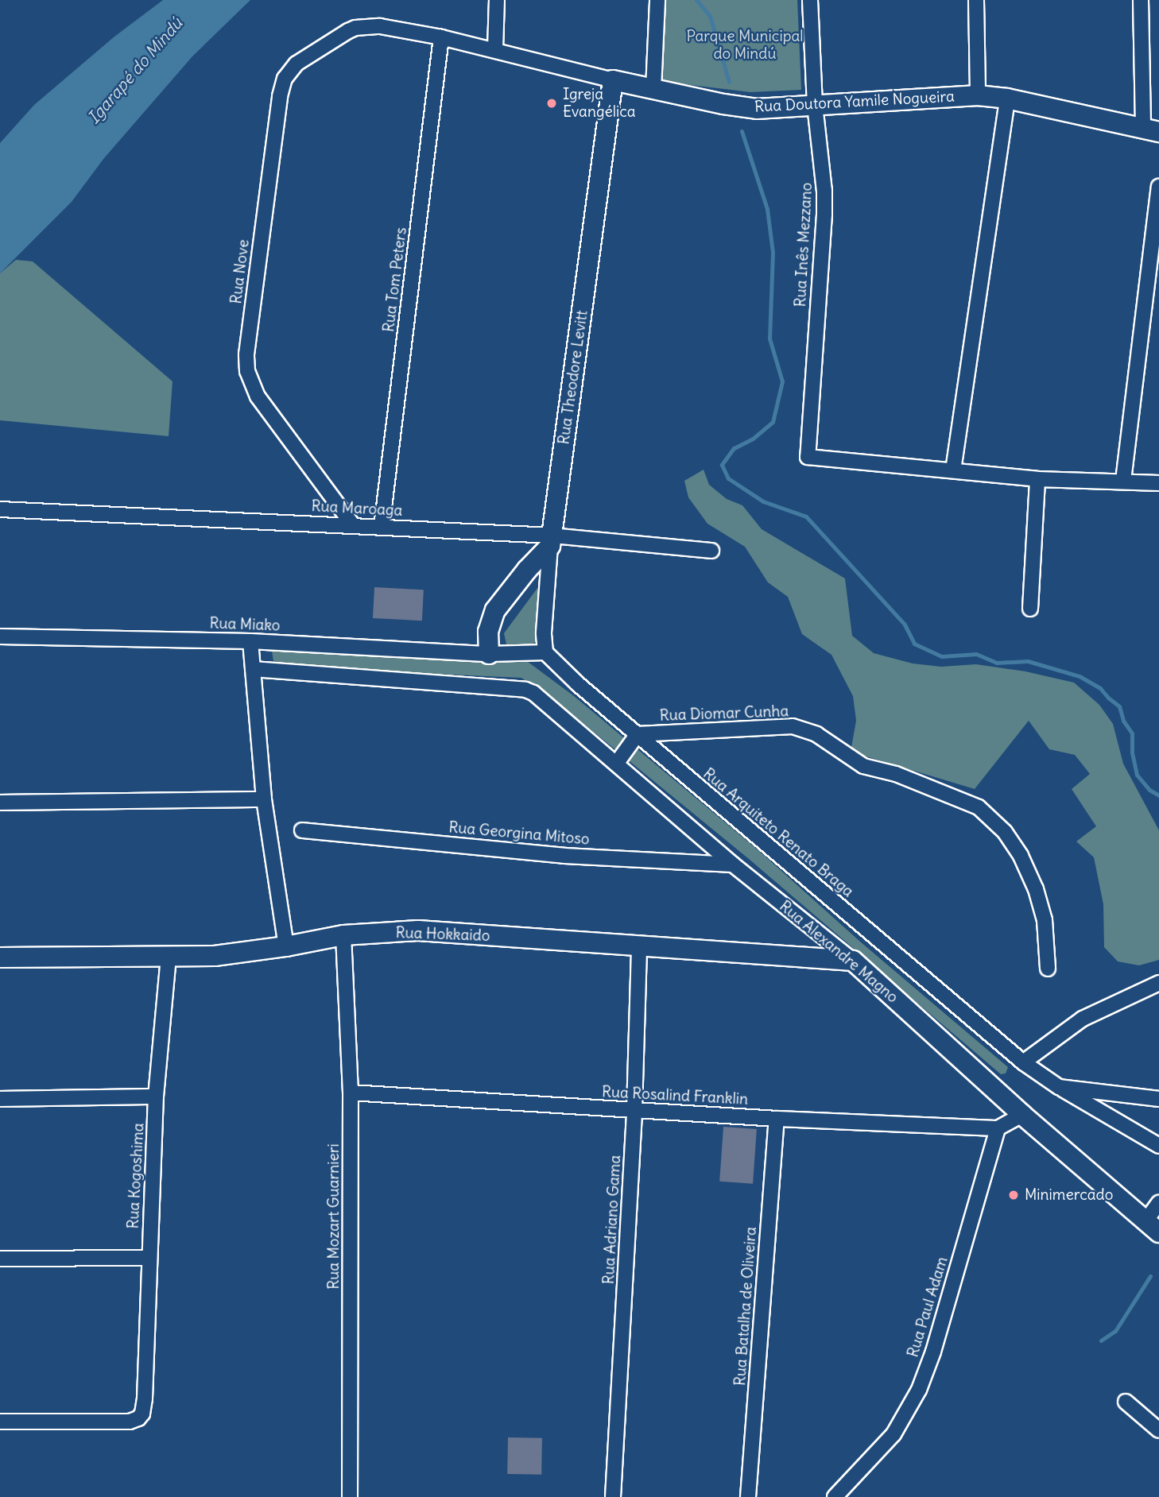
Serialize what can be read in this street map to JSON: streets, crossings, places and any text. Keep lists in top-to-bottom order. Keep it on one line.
{"streets":{"street":["Rua Doutora Yamile Nogueira","Rua Inês Mezzano","Rua Nove","Rua Tom Peters","Rua Theodore Levitt","Rua Maroaga","Rua Miako","Rua Diomar Cunha","Rua Arquiteto Renato Braga","Rua Georgina Mitoso","Rua Hokkaido","Rua Alexandre Magno","Rua Rosalind Franklin","Rua Kogoshima","Rua Mozart Guarnieri","Rua Adriano Gama","Rua Batalha de Oliveira","Rua Paul Adam"]},"crossings":[["Rua Doutora Yamile Nogueira","Rua Inês Mezzano"],["Rua Doutora Yamile Nogueira","Rua Nove"],["Rua Doutora Yamile Nogueira","Rua Tom Peters"],["Rua Doutora Yamile Nogueira","Rua Theodore Levitt"],["Rua Nove","Rua Maroaga"],["Rua Tom Peters","Rua Maroaga"],["Rua Theodore Levitt","Rua Maroaga"],["Rua Diomar Cunha","Rua Arquiteto Renato Braga"],["Rua Georgina Mitoso","Rua Alexandre Magno"],["Rua Hokkaido","Rua Alexandre Magno"],["Rua Hokkaido","Rua Kogoshima"],["Rua Hokkaido","Rua Mozart Guarnieri"],["Rua Hokkaido","Rua Adriano Gama"],["Rua Rosalind Franklin","Rua Mozart Guarnieri"],["Rua Rosalind Franklin","Rua Adriano Gama"],["Rua Rosalind Franklin","Rua Batalha de Oliveira"],["Rua Rosalind Franklin","Rua Paul Adam"]],"water":["Igarapé do Mindú"],"parks":["Parque Municipal do Mindú"],"places":["Igreja Evangélica","Minimercado"]}
